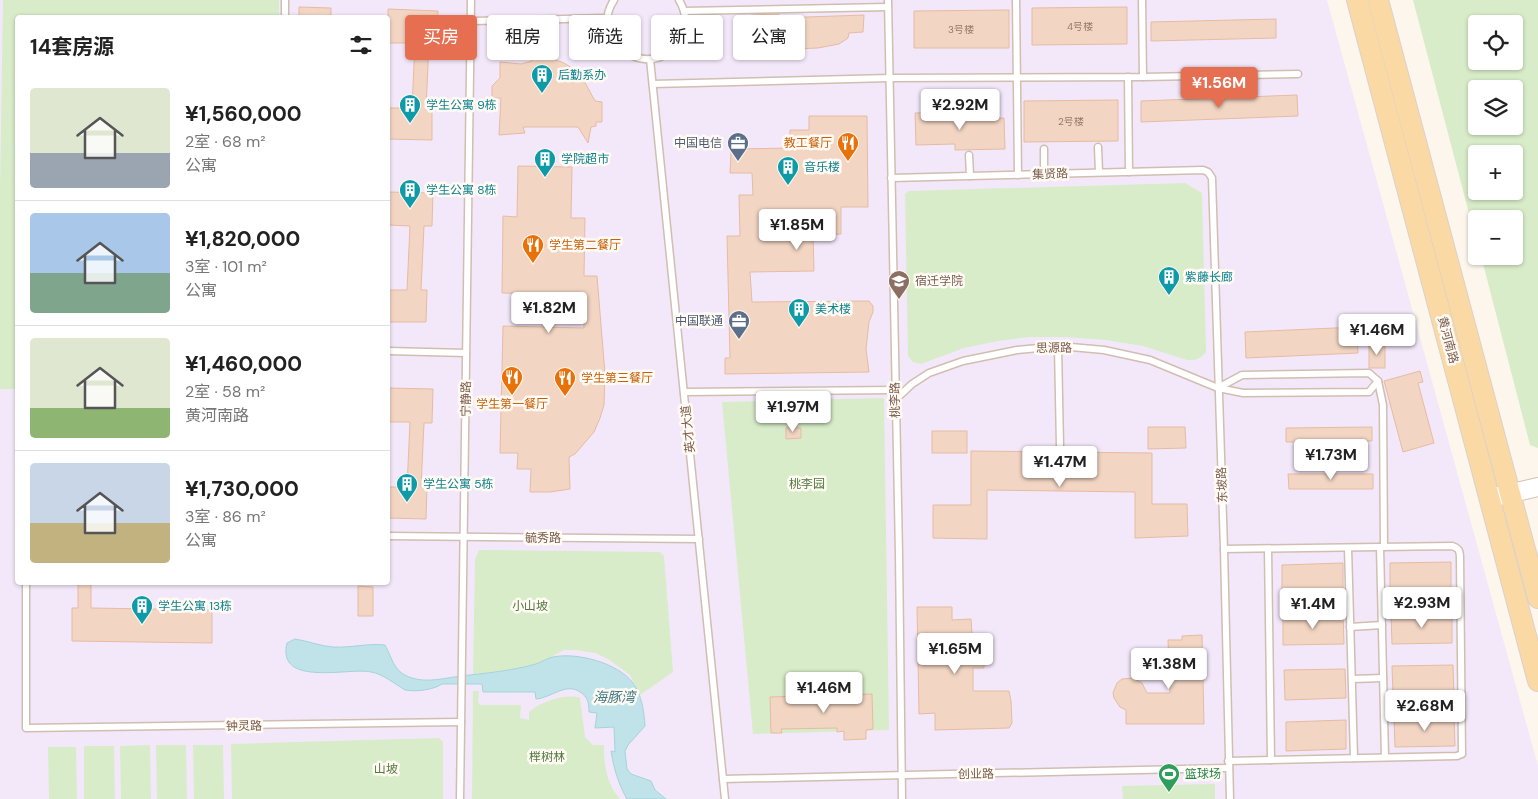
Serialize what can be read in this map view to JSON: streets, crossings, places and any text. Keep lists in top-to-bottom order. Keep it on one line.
{"streets":{"main road":["黄河南路"],"lane":["集贤路","思源路","宁静路","桃李路","英才大道","东坡路","毓秀路","钟灵路","创业路"]},"crossings":[["集贤路","桃李路"],["集贤路","东坡路"],["思源路","桃李路"],["思源路","东坡路"],["宁静路","毓秀路"],["宁静路","钟灵路"],["桃李路","创业路"],["英才大道","毓秀路"],["英才大道","创业路"],["东坡路","创业路"]],"water":["海豚湾"],"parks":["桃李园","小山坡","榉树林","山坡"],"places":{"building":["后勤系办","学生公寓 9栋","学院超市","音乐楼","学生公寓 8栋","紫藤长廊","美术楼","学生公寓 5栋","学生公寓 13栋"],"office":["中国电信","中国联通"],"restaurant":["教工餐厅","学生第二餐厅","学生第一餐厅","学生第三餐厅"],"school or university":["宿迁学院"],"sports":["篮球场"]},"house_numbers":["4号楼","3号楼","2号楼"],"page":{"map_buttons":["+","−"],"chip":["买房","租房","筛选","新上","公寓"],"heading":"14套房源","price":["¥1.56M","¥2.92M","¥1.85M","¥1.82M","¥1.46M","¥1.97M","¥1.73M","¥1.47M","¥2.93M","¥1.4M","¥1.65M","¥1.38M","¥1.46M","¥2.68M"],"list":[{"name":"¥1,560,000","note":"2室 · 68 m² · 公寓"},{"name":"¥1,820,000","note":"3室 · 101 m² · 公寓"},{"name":"¥1,460,000","note":"2室 · 58 m² · 黄河南路"},{"name":"¥1,730,000","note":"3室 · 86 m² · 公寓"}]}}
